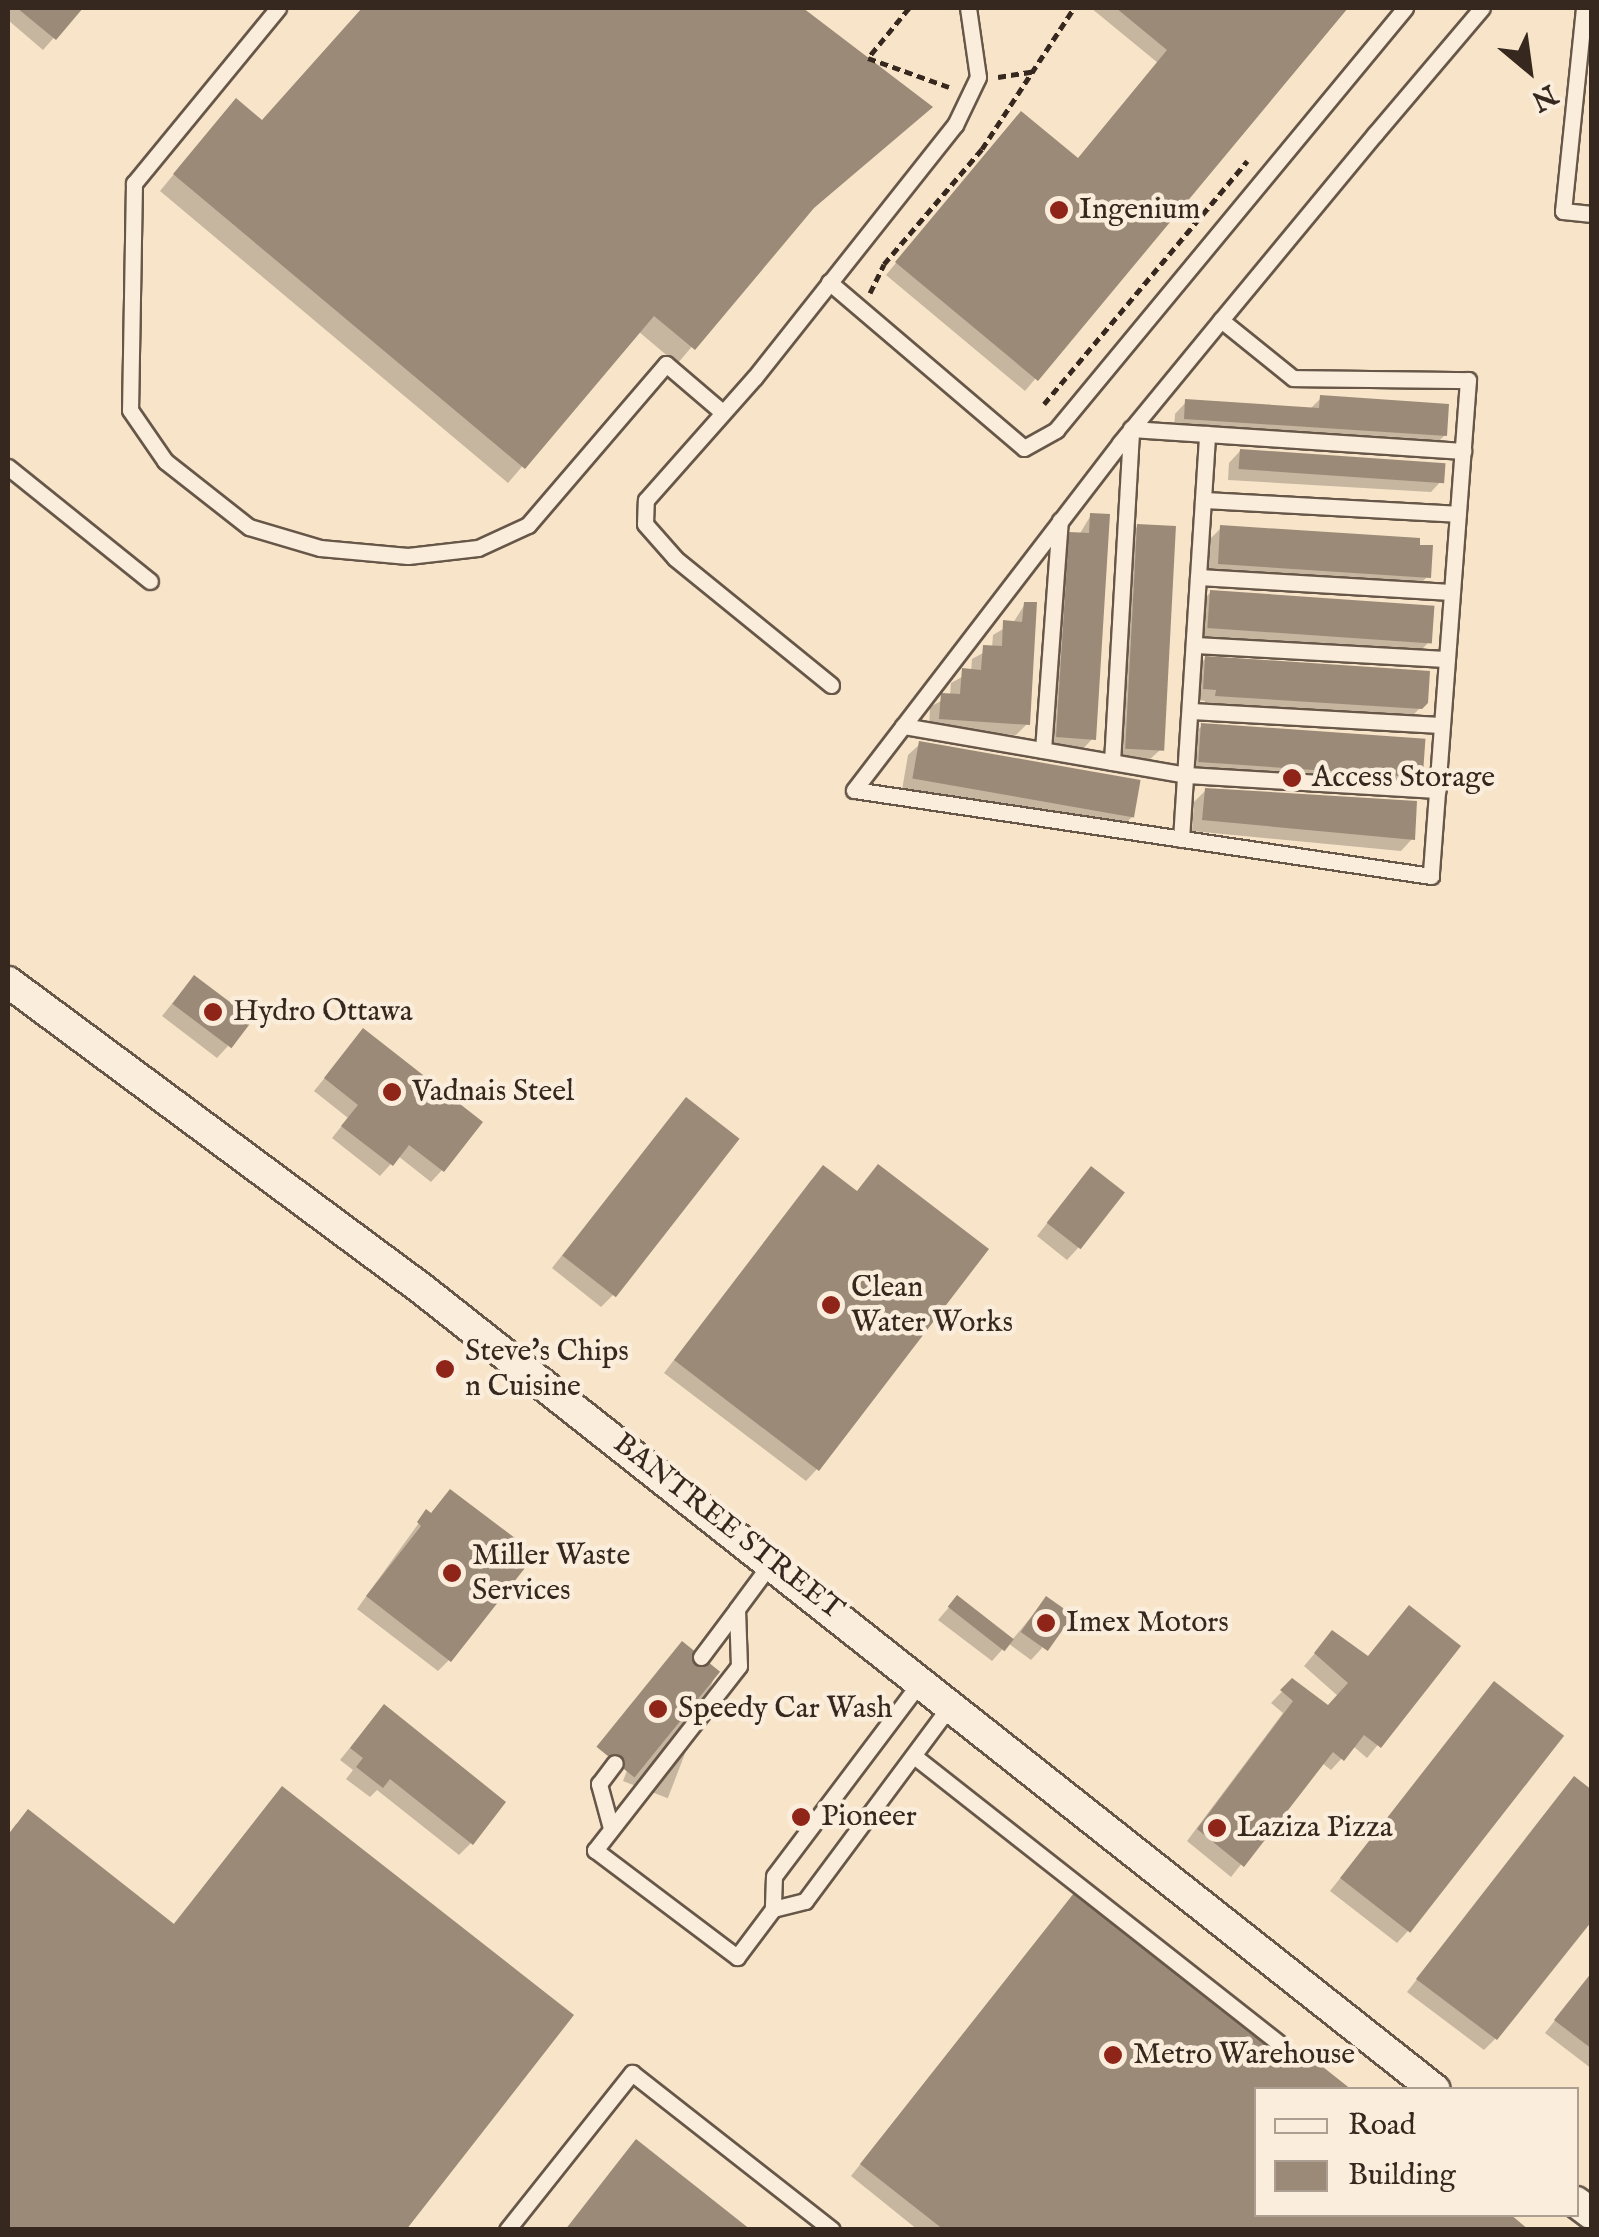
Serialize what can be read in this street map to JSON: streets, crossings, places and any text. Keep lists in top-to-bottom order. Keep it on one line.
{"streets":{"street":["BANTREE STREET"]},"places":["Ingenium","Access Storage","Hydro Ottawa","Vadnais Steel","Clean Water Works","Steve's Chips n Cuisine","Miller Waste Services","Imex Motors","Speedy Car Wash","Pioneer","Laziza Pizza","Metro Warehouse"],"legend":["Road","Building"],"north":"bottom right"}
